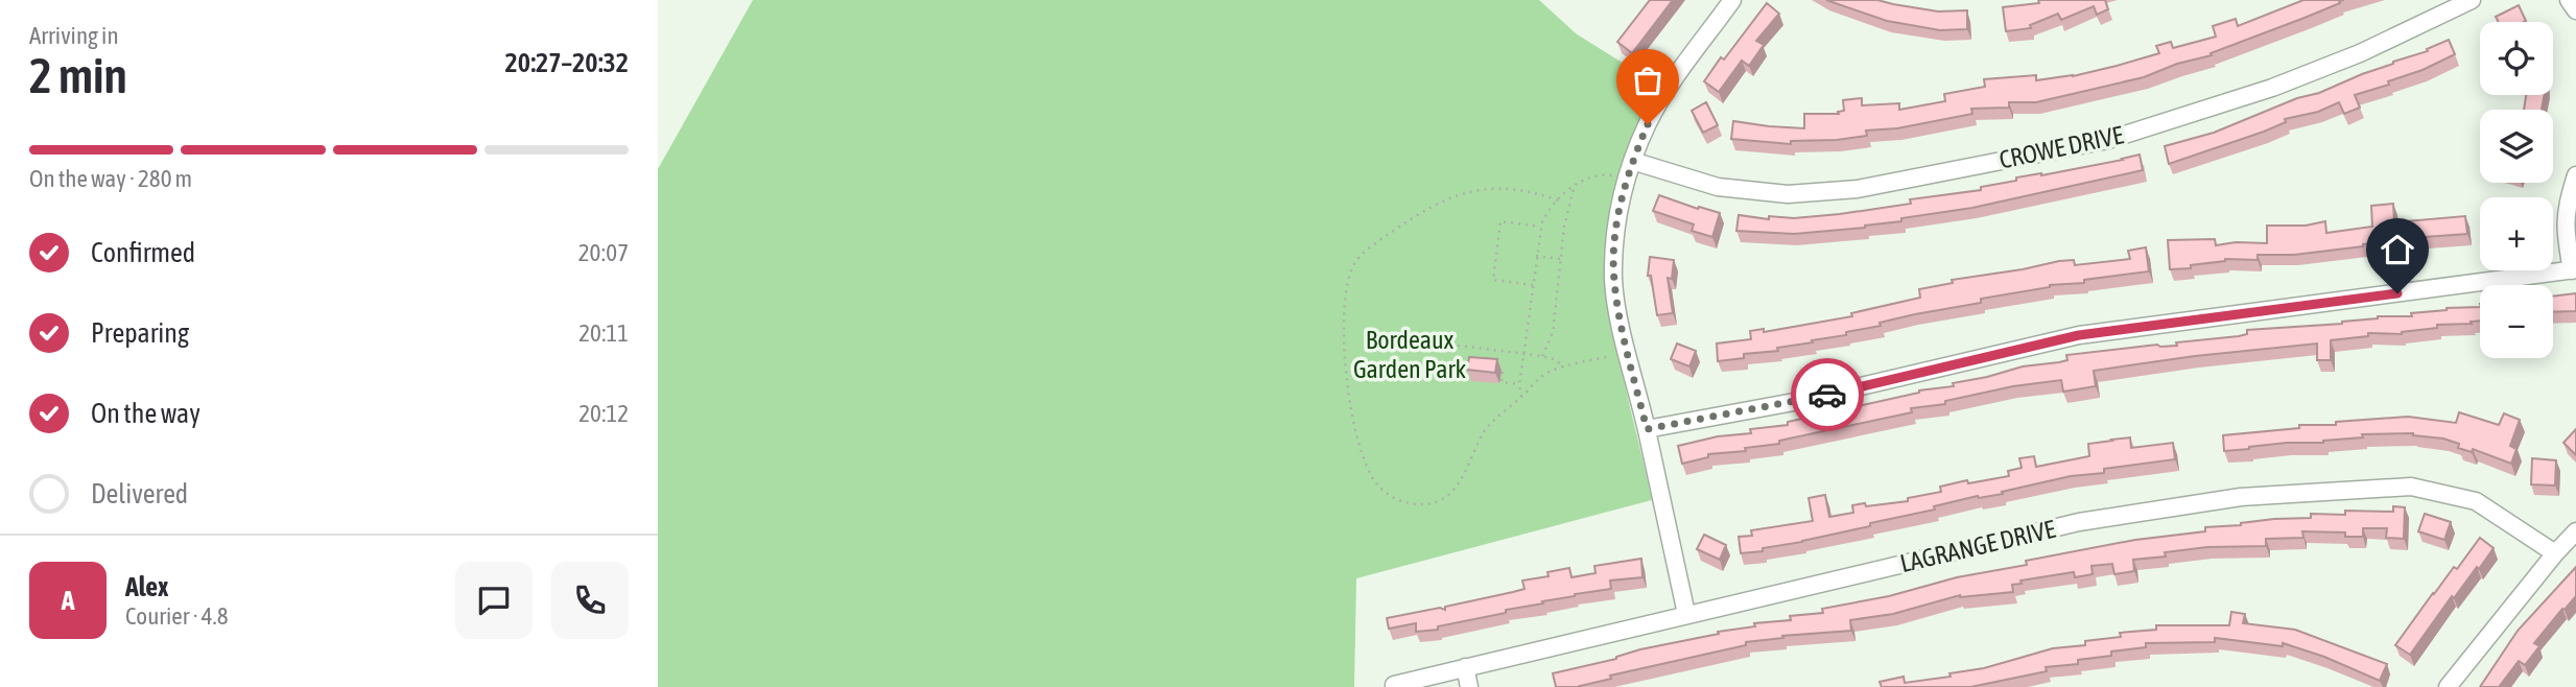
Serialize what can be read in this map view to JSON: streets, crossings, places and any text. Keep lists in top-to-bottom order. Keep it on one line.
{"streets":{"street":["CROWE DRIVE","LAGRANGE DRIVE"]},"parks":["Bordeaux Garden Park"],"page":{"heading":["2 min","Arriving in","20:27–20:32"],"panel":["Alex","Courier · 4.8"],"map_buttons":["+","−"],"bar":"On the way · 280 m","list":[["Confirmed","20:07"],["Preparing","20:11"],["On the way","20:12"],"Delivered"],"round":"A"}}
